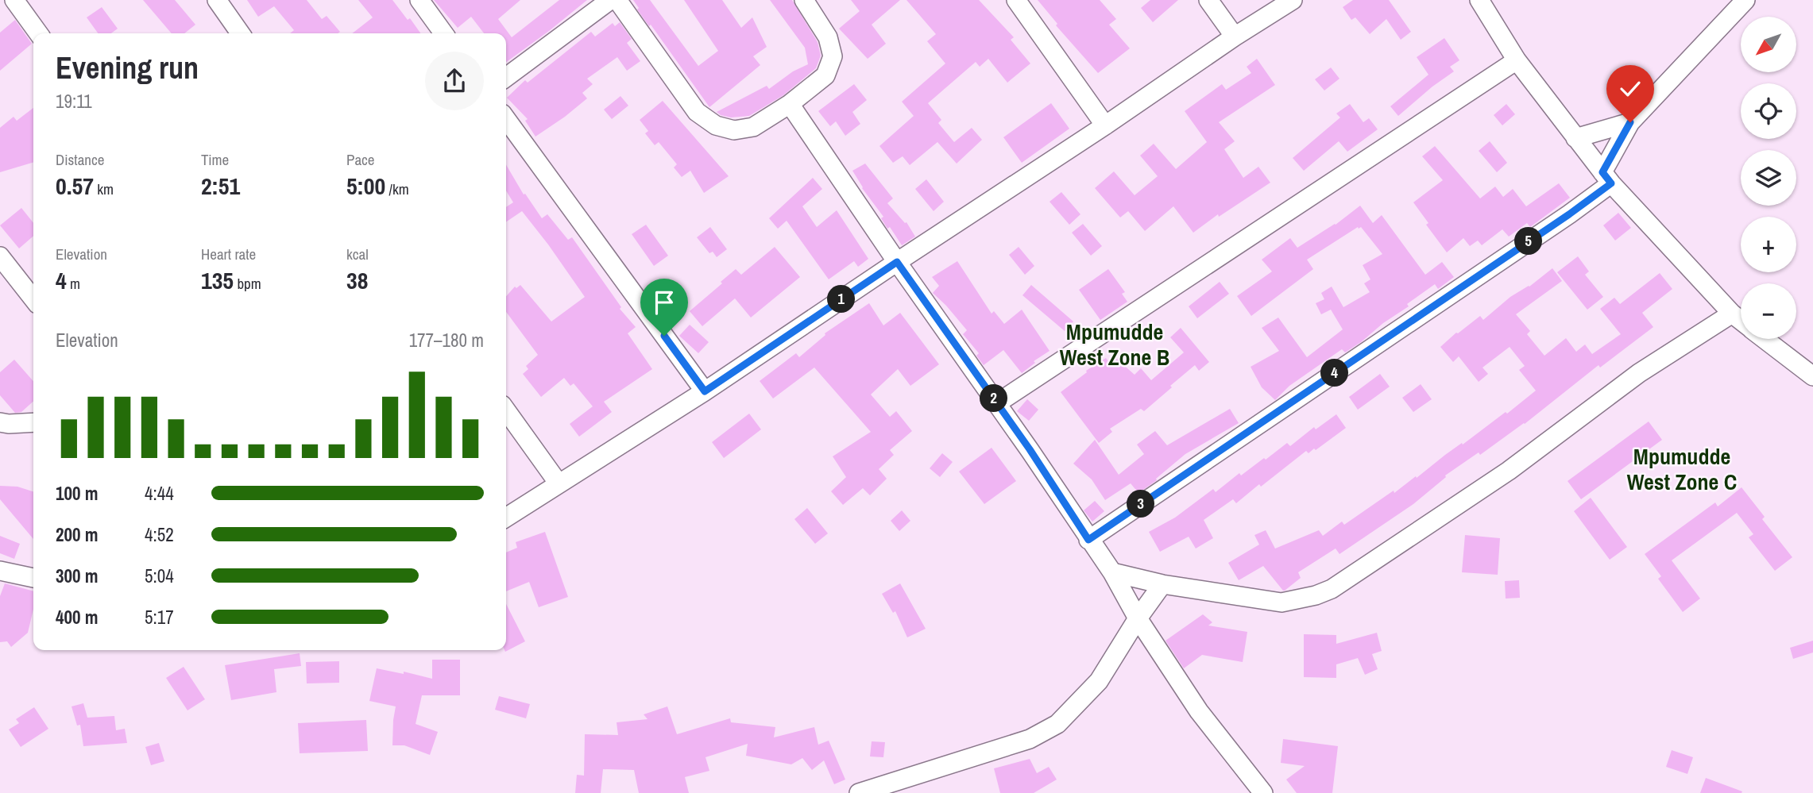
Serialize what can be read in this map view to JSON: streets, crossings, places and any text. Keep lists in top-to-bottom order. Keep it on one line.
{"districts":["Mpumudde West Zone B","Mpumudde West Zone C"],"north":"bottom left","page":{"map_buttons":["+","−"],"heading":["Evening run","19:11"],"stats":[["Distance","0.57 km"],["Time","2:51"],["Pace","5:00 /km"],["Elevation","4 m"],["Heart rate","135 bpm"],["kcal","38"]],"pins":["5","1","4","2","3"],"chart":["Elevation","177–180 m"],"list":[{"name":"100 m","note":"4:44"},{"name":"200 m","note":"4:52"},{"name":"300 m","note":"5:04"},{"name":"400 m","note":"5:17"}]}}
